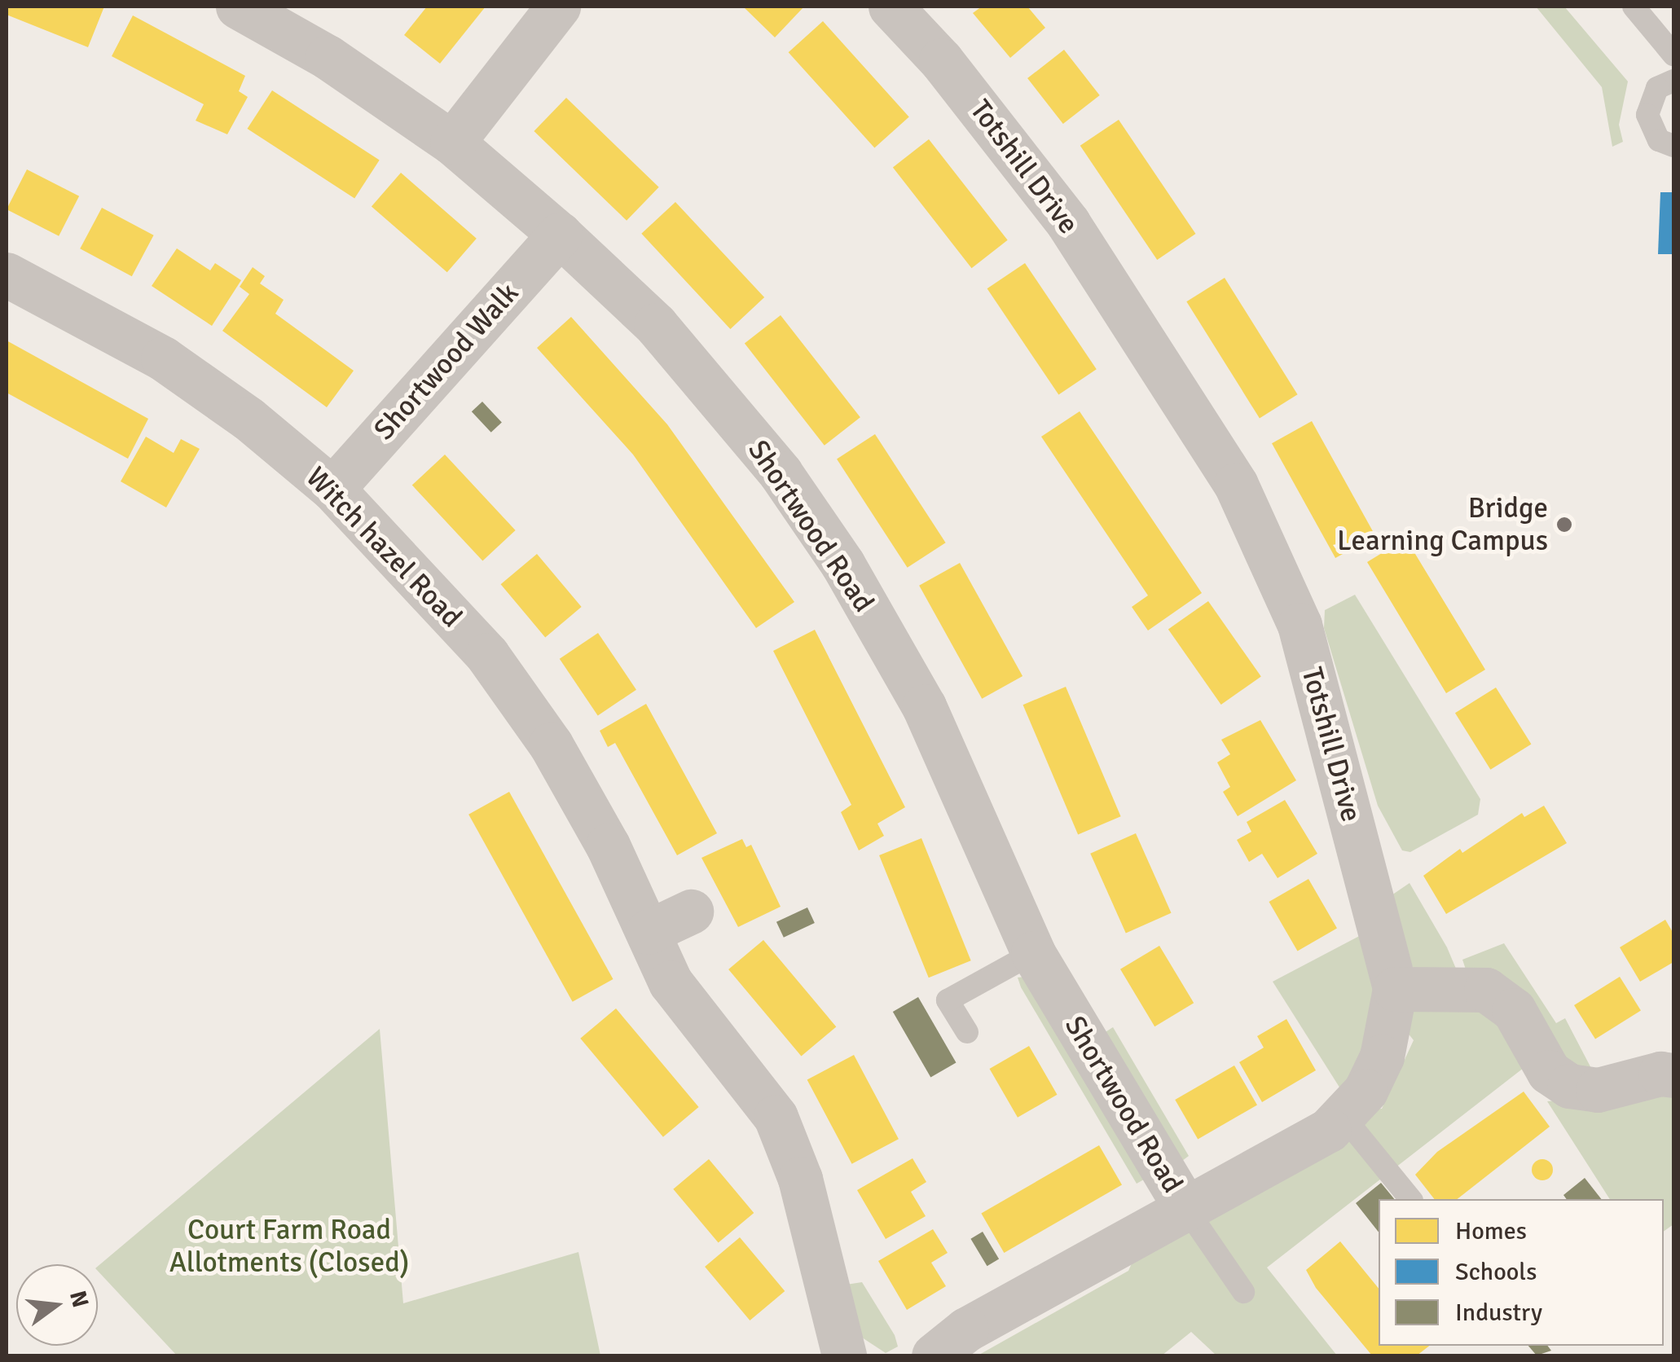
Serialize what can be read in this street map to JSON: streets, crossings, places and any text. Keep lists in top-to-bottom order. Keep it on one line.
{"streets":{"street":["Totshill Drive","Shortwood Walk","Shortwood Road","Witch hazel Road"]},"crossings":[["Totshill Drive","Shortwood Road"],["Shortwood Walk","Shortwood Road"],["Shortwood Walk","Witch hazel Road"]],"parks":["Court Farm Road Allotments (Closed)"],"places":["Bridge Learning Campus"],"legend":["Homes","Schools","Industry"],"north":"right"}
